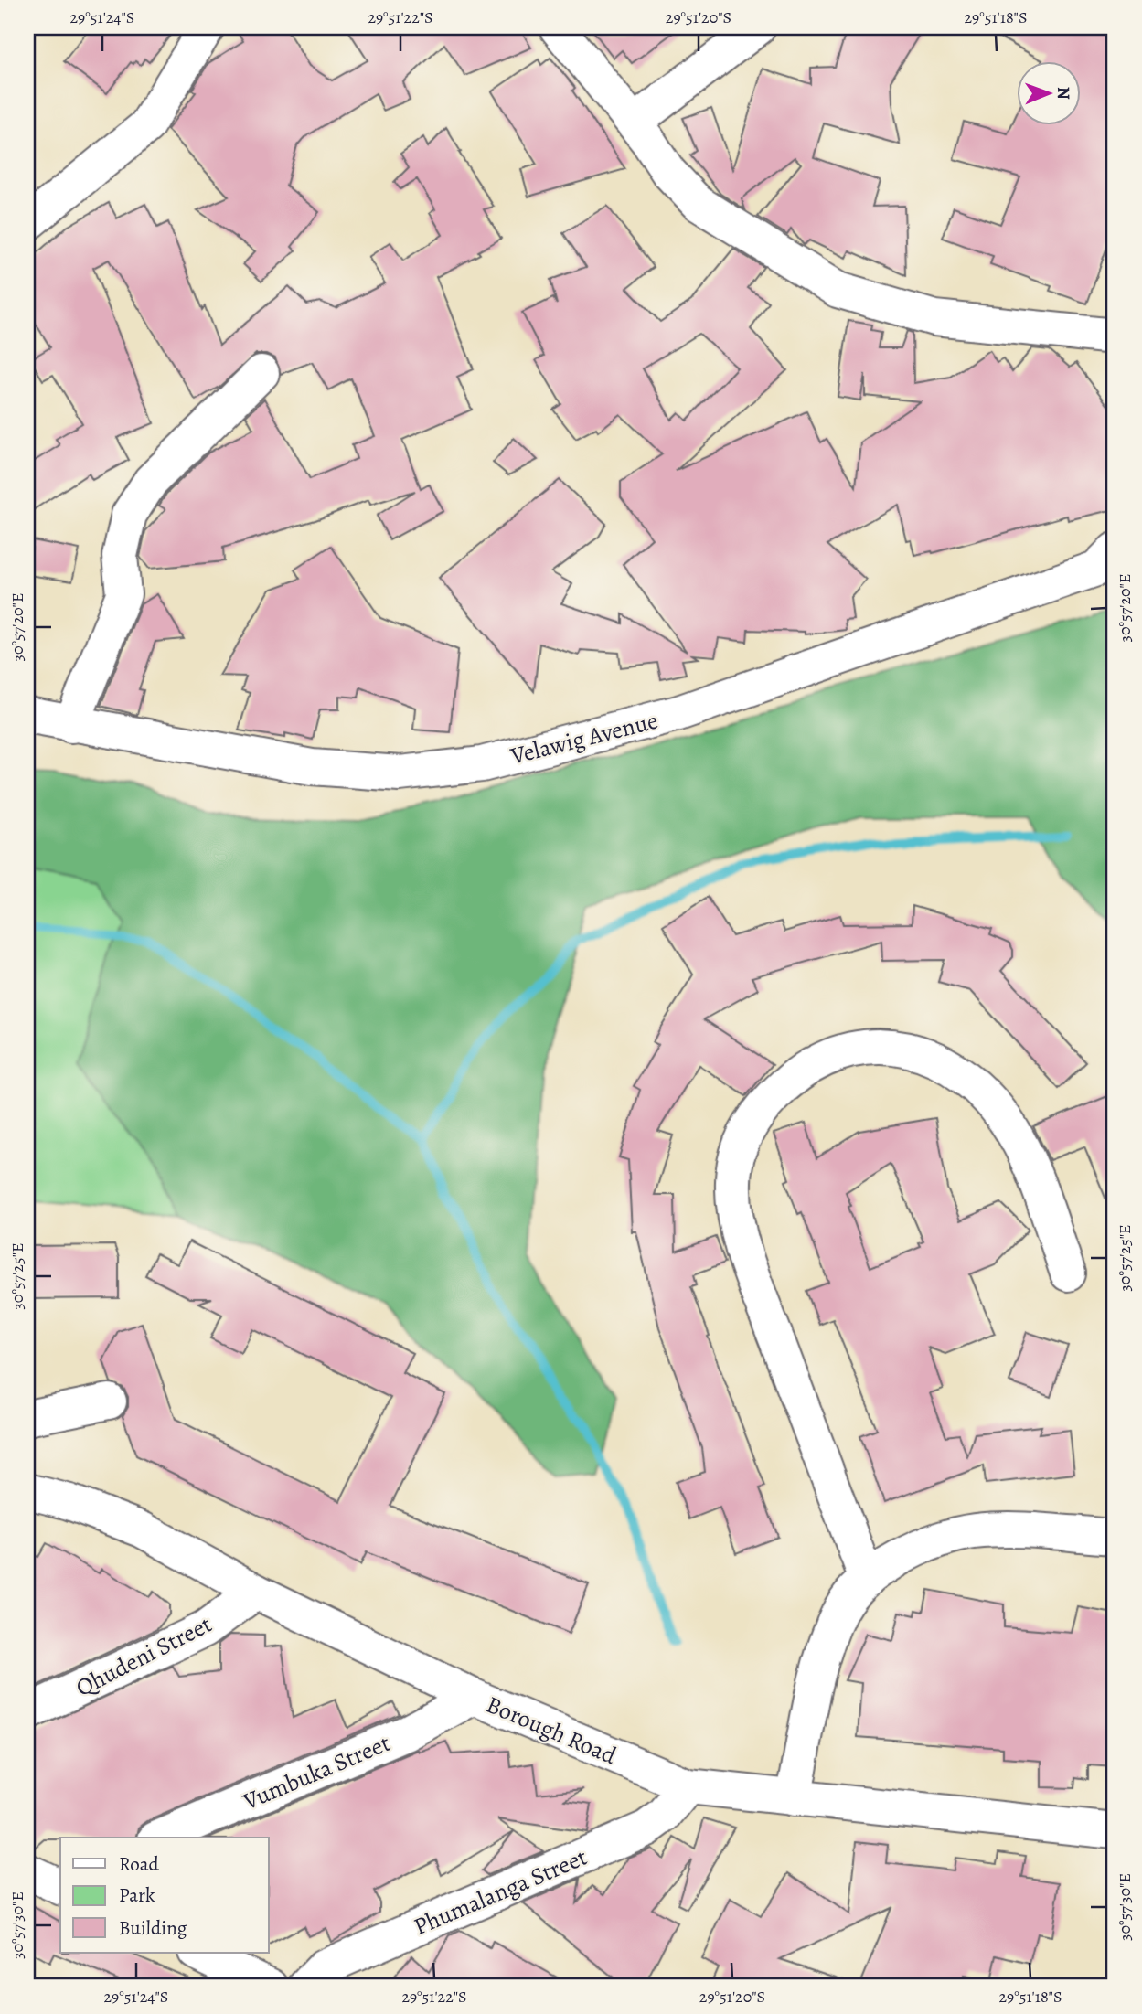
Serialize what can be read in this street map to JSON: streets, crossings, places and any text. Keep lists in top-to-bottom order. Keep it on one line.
{"streets":{"street":["Velawig Avenue","Qhudeni Street","Borough Road","Vumbuka Street","Phumalanga Street"]},"crossings":[["Qhudeni Street","Borough Road"],["Borough Road","Vumbuka Street"],["Borough Road","Phumalanga Street"]],"legend":["Road","Park","Building"],"north":"right","coordinates":["29°51'24\"S","29°51'22\"S","29°51'20\"S","29°51'18\"S","30°57'20\"E","30°57'25\"E","30°57'30\"E"]}
